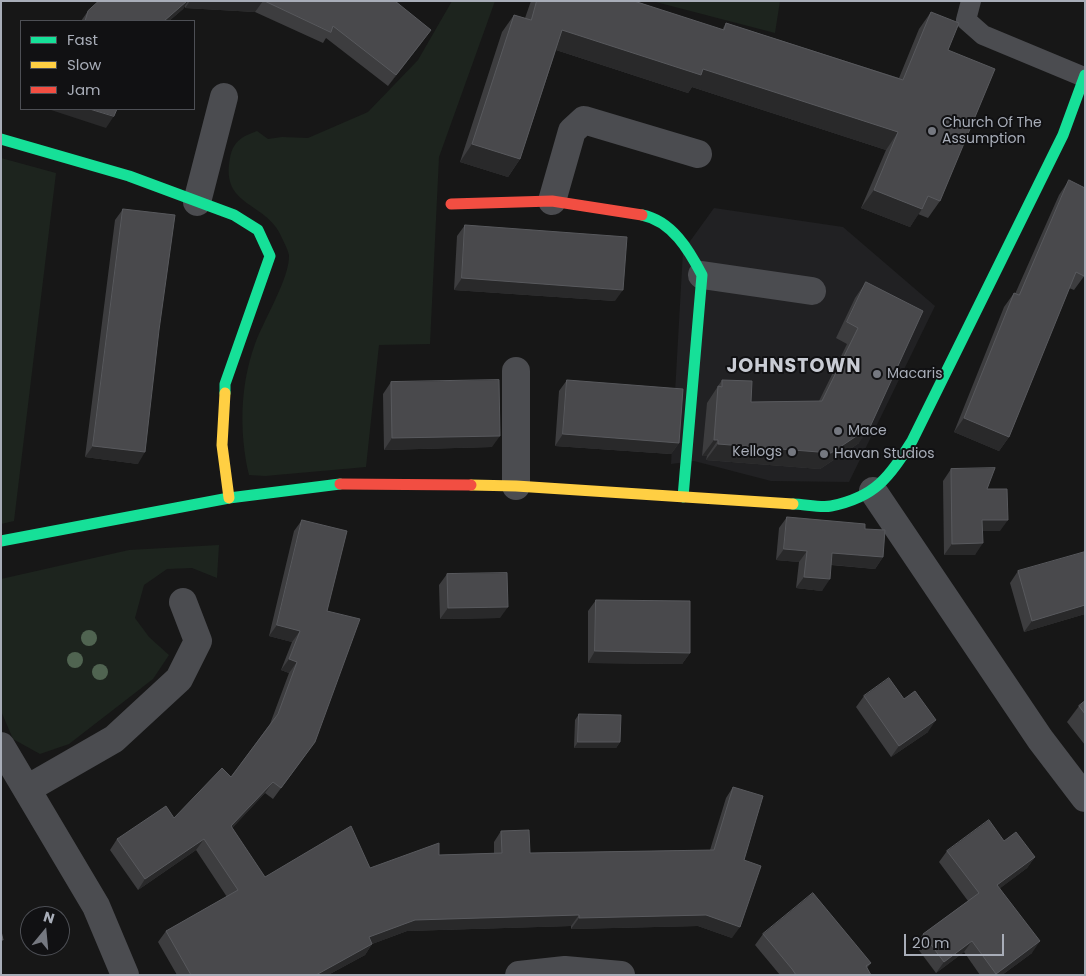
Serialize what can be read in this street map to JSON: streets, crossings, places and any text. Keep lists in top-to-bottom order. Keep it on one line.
{"districts":["JOHNSTOWN"],"places":["Church Of The Assumption","Macaris","Mace","Kellogs","Havan Studios"],"legend":["Fast","Slow","Jam"],"scale_bar":"20 m","north":"top"}
